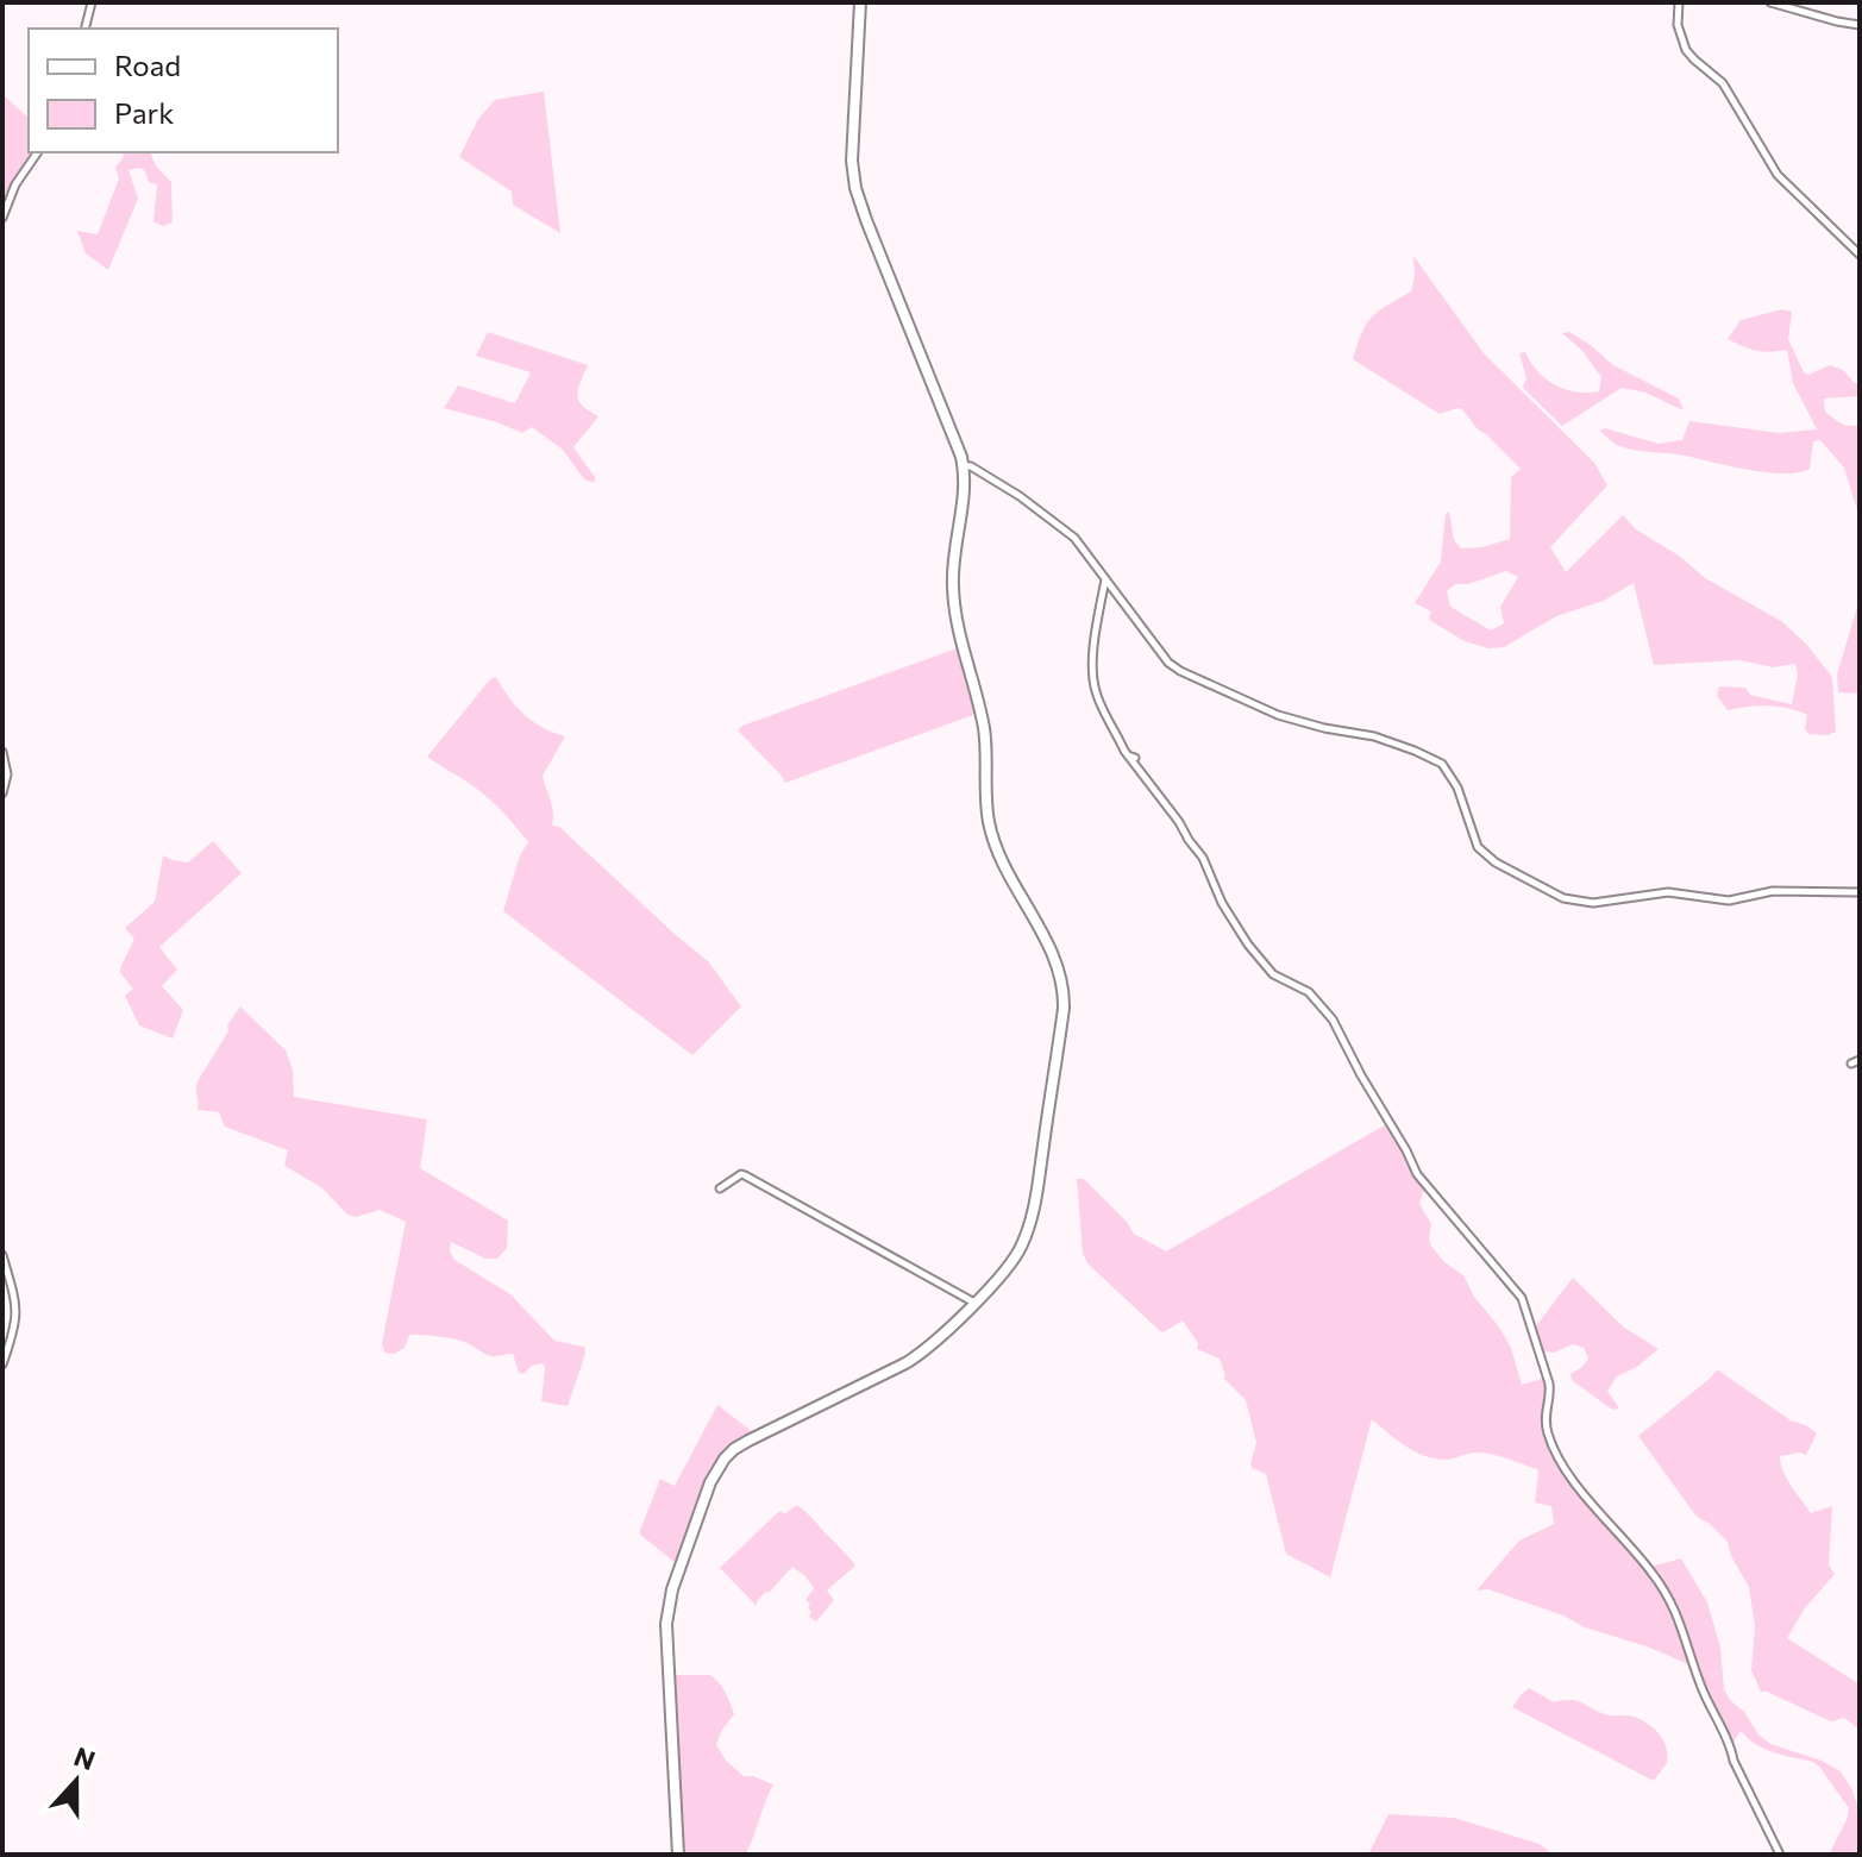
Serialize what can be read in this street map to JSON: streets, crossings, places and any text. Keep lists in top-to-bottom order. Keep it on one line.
{"legend":["Road","Park"],"north":"top"}
